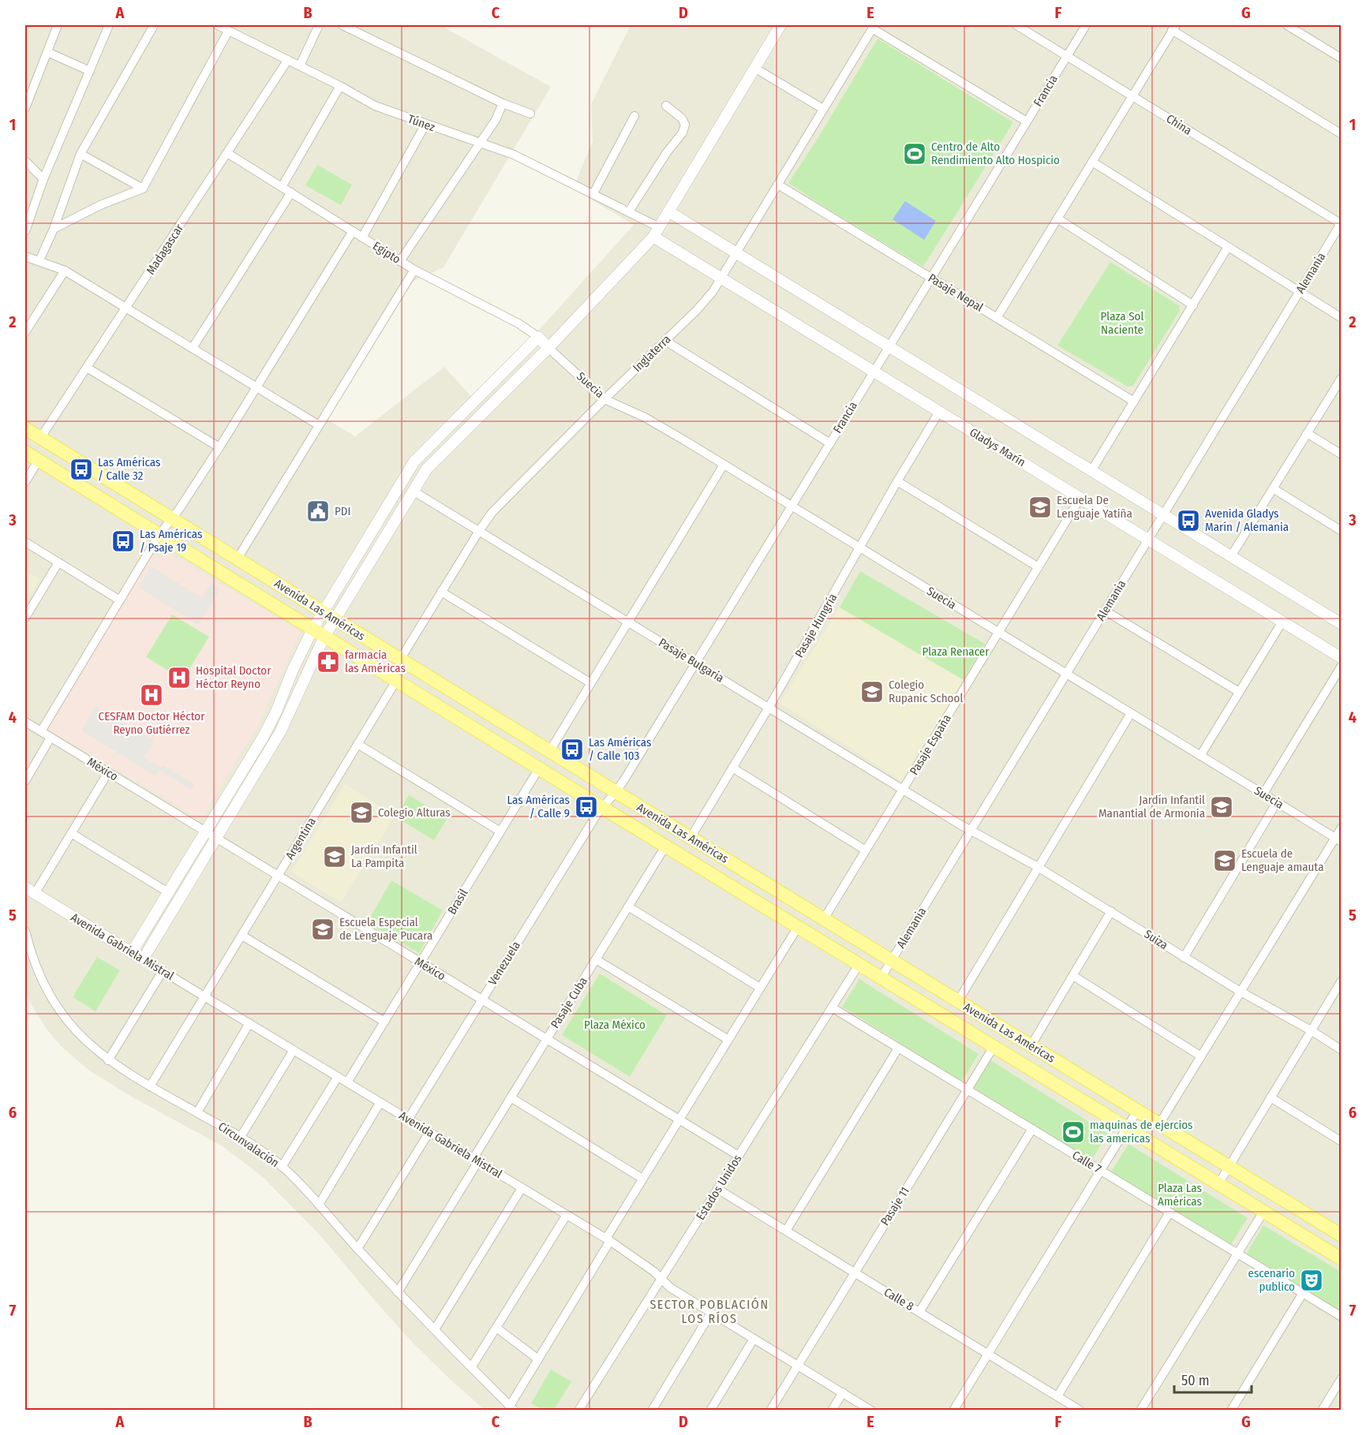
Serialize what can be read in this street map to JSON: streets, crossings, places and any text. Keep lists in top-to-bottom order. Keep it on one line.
{"streets":{"main road":["Avenida Las Américas"],"street":["Francia","Túnez","China","Madagascar","Egipto","Alemania","Pasaje Nepal","Inglaterra","Suecia","Gladys Marín","Pasaje Hungría","Pasaje Bulgaria","Pasaje España","México","Argentina","Brasil","Suiza","Avenida Gabriela Mistral","Venezuela","Pasaje Cuba","Circunvalación","Calle 7","Estados Unidos","Pasaje 11","Calle 8"]},"crossings":[["Francia","China"],["Francia","Pasaje Nepal"],["Francia","Suecia"],["Francia","Gladys Marín"],["Francia","Avenida Las Américas"],["Francia","Pasaje Bulgaria"],["Francia","Venezuela"],["Túnez","Madagascar"],["Túnez","Gladys Marín"],["China","Alemania"],["Madagascar","Egipto"],["Madagascar","Avenida Las Américas"],["Egipto","Suecia"],["Alemania","Suecia"],["Alemania","Gladys Marín"],["Alemania","Avenida Las Américas"],["Alemania","Pasaje Bulgaria"],["Alemania","Suiza"],["Pasaje Nepal","Inglaterra"],["Inglaterra","Suecia"],["Inglaterra","Gladys Marín"],["Inglaterra","Avenida Las Américas"],["Inglaterra","Pasaje Bulgaria"],["Suecia","Pasaje Hungría"],["Suecia","Pasaje España"],["Gladys Marín","Pasaje Hungría"],["Gladys Marín","Pasaje España"],["Avenida Las Américas","Pasaje Hungría"],["Avenida Las Américas","Pasaje España"],["Avenida Las Américas","Argentina"],["Avenida Las Américas","Brasil"],["Avenida Las Américas","Venezuela"],["Avenida Las Américas","Pasaje Cuba"],["Avenida Las Américas","Estados Unidos"],["Avenida Las Américas","Pasaje 11"],["Pasaje Hungría","Pasaje Bulgaria"],["Pasaje Bulgaria","Pasaje España"],["Pasaje Bulgaria","Suiza"],["México","Argentina"],["México","Brasil"],["México","Venezuela"],["México","Pasaje Cuba"],["México","Estados Unidos"],["Argentina","Avenida Gabriela Mistral"],["Argentina","Circunvalación"],["Brasil","Avenida Gabriela Mistral"],["Avenida Gabriela Mistral","Venezuela"],["Avenida Gabriela Mistral","Pasaje Cuba"],["Avenida Gabriela Mistral","Estados Unidos"],["Avenida Gabriela Mistral","Pasaje 11"],["Pasaje Cuba","Circunvalación"],["Calle 7","Estados Unidos"],["Calle 7","Pasaje 11"],["Estados Unidos","Calle 8"],["Pasaje 11","Calle 8"]],"districts":["SECTOR POBLACIÓN LOS RÍOS"],"parks":["Plaza Sol Naciente","Plaza Renacer","Plaza México","Plaza Las Américas"],"places":{"sports":["Centro de Alto Rendimiento Alto Hospicio","maquinas de ejercios las americas"],"bus stop":["Las Américas / Calle 32","Avenida Gladys Marín / Alemania","Las Américas / Psaje 19","Las Américas / Calle 103","Las Américas / Calle 9"],"school or university":["Escuela De Lenguaje Yatiña","Colegio Rupanic School","Jardín Infantil Manantial de Armonia","Colegio Alturas","Jardín Infantil La Pampita","Escuela de Lenguaje amauta","Escuela Especial de Lenguaje Pucara"],"public building":["PDI"],"pharmacy":["farmacia las Américas"],"hospital":["Hospital Doctor Héctor Reyno","CESFAM Doctor Héctor Reyno Gutiérrez"],"theatre":["escenario publico"]},"scale_bar":"50 m","grid":{"columns":["A","B","C","D","E","F","G"],"rows":["1","2","3","4","5","6","7"]}}
